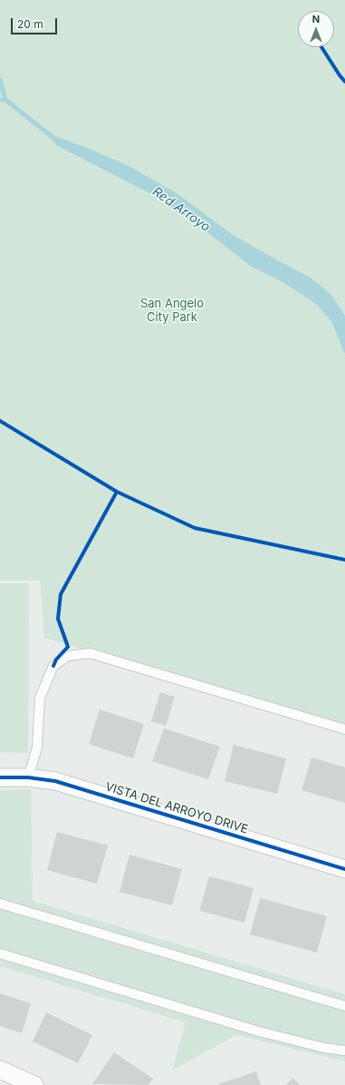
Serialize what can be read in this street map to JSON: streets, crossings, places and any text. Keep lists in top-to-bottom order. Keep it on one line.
{"streets":{"street":["VISTA DEL ARROYO DRIVE"]},"water":["Red Arroyo"],"parks":["San Angelo City Park"],"scale_bar":"20 m","north":"top"}
